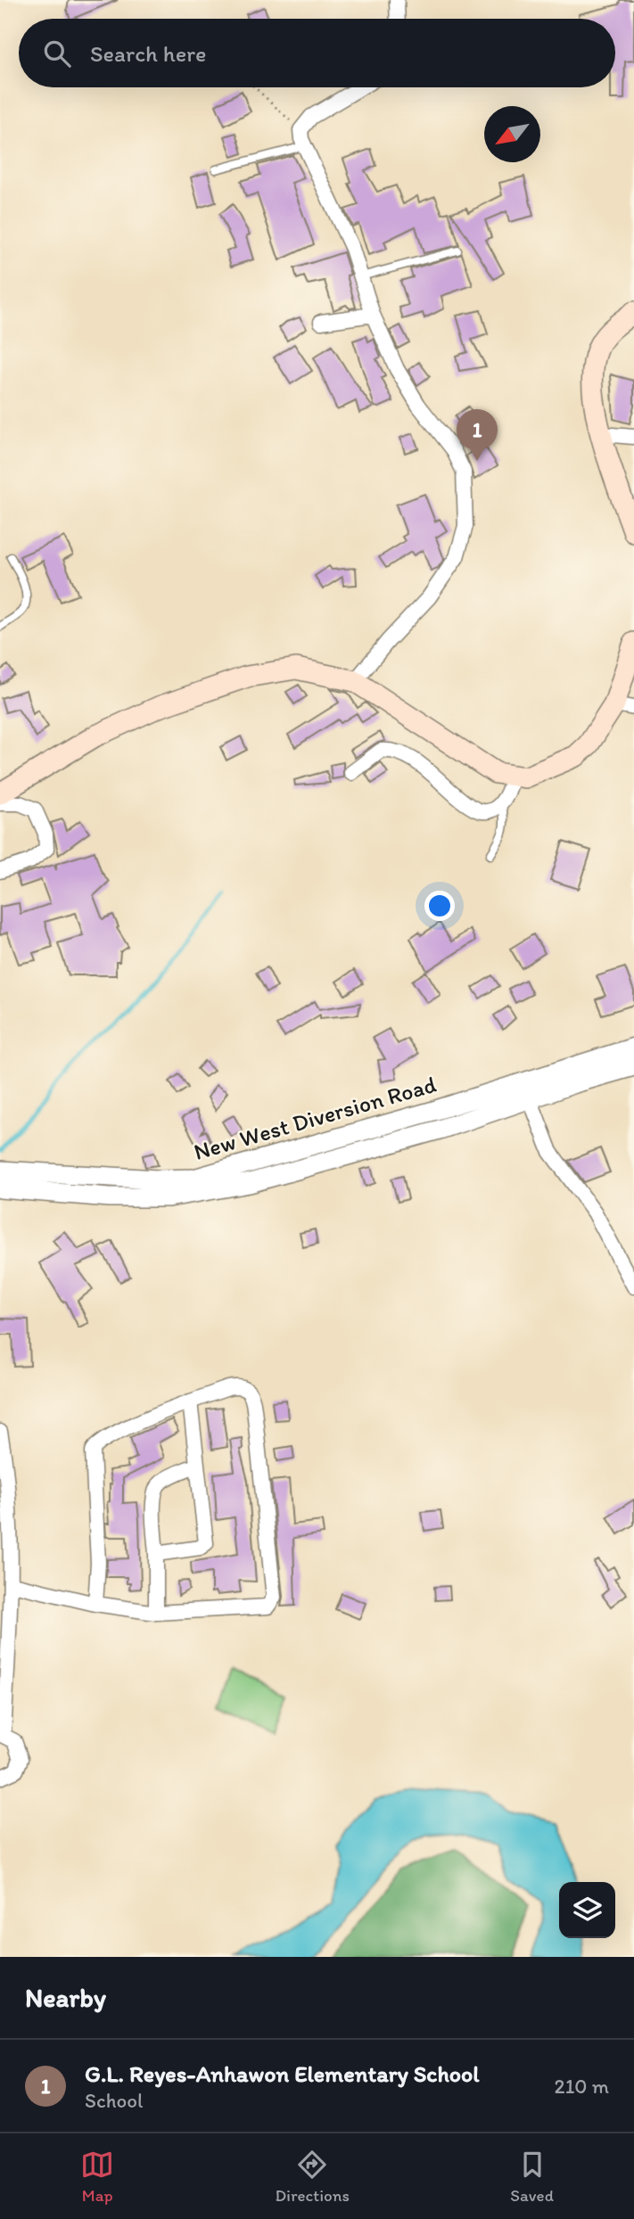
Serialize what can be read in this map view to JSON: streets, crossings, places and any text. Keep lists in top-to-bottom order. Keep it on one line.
{"streets":{"street":["New West Diversion Road"]},"north":"bottom left","page":{"search":"Search here","pins":"1","heading":"Nearby","list":[{"mark":"1","name":"G.L. Reyes-Anhawon Elementary School","note":"School","value":"210 m"}],"nav":["Map","Directions","Saved"]}}
